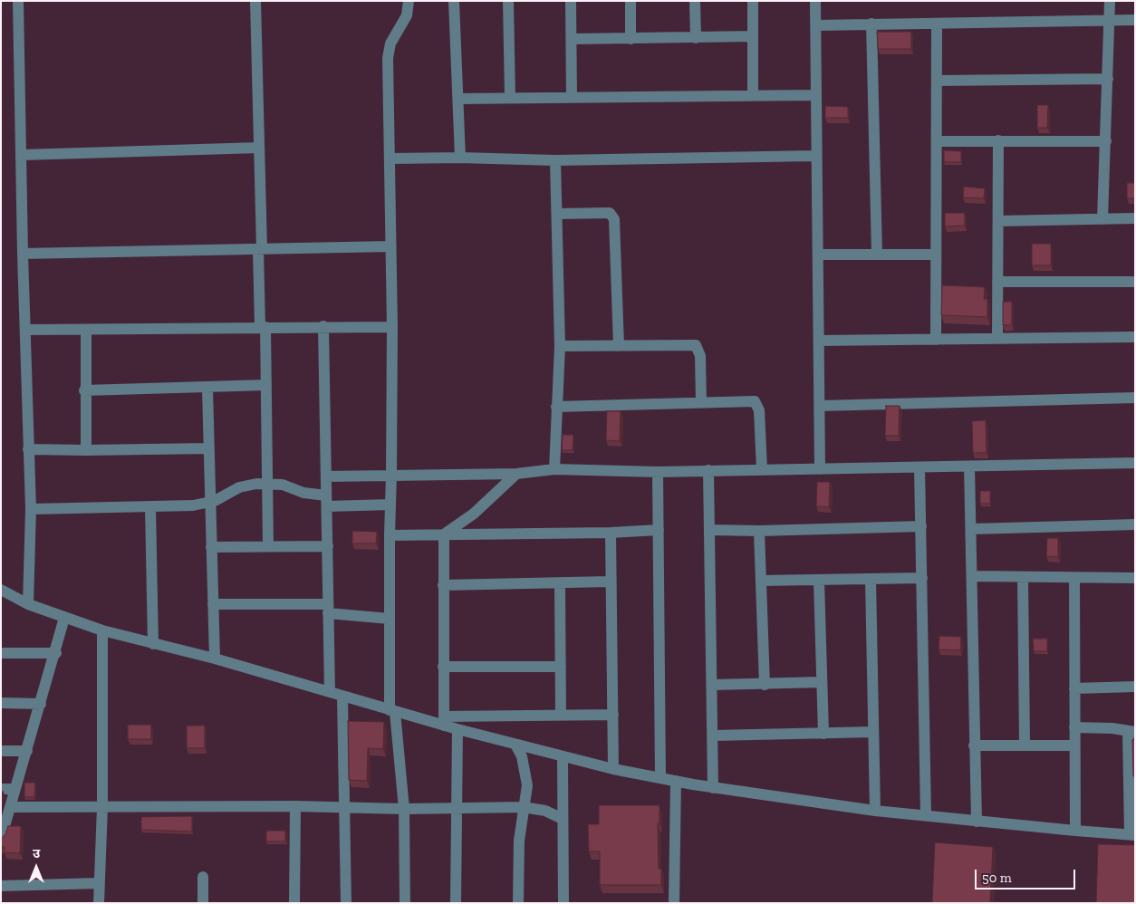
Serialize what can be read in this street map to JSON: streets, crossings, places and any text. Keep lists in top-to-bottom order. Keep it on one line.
{"scale_bar":"50 m","north":"top"}
